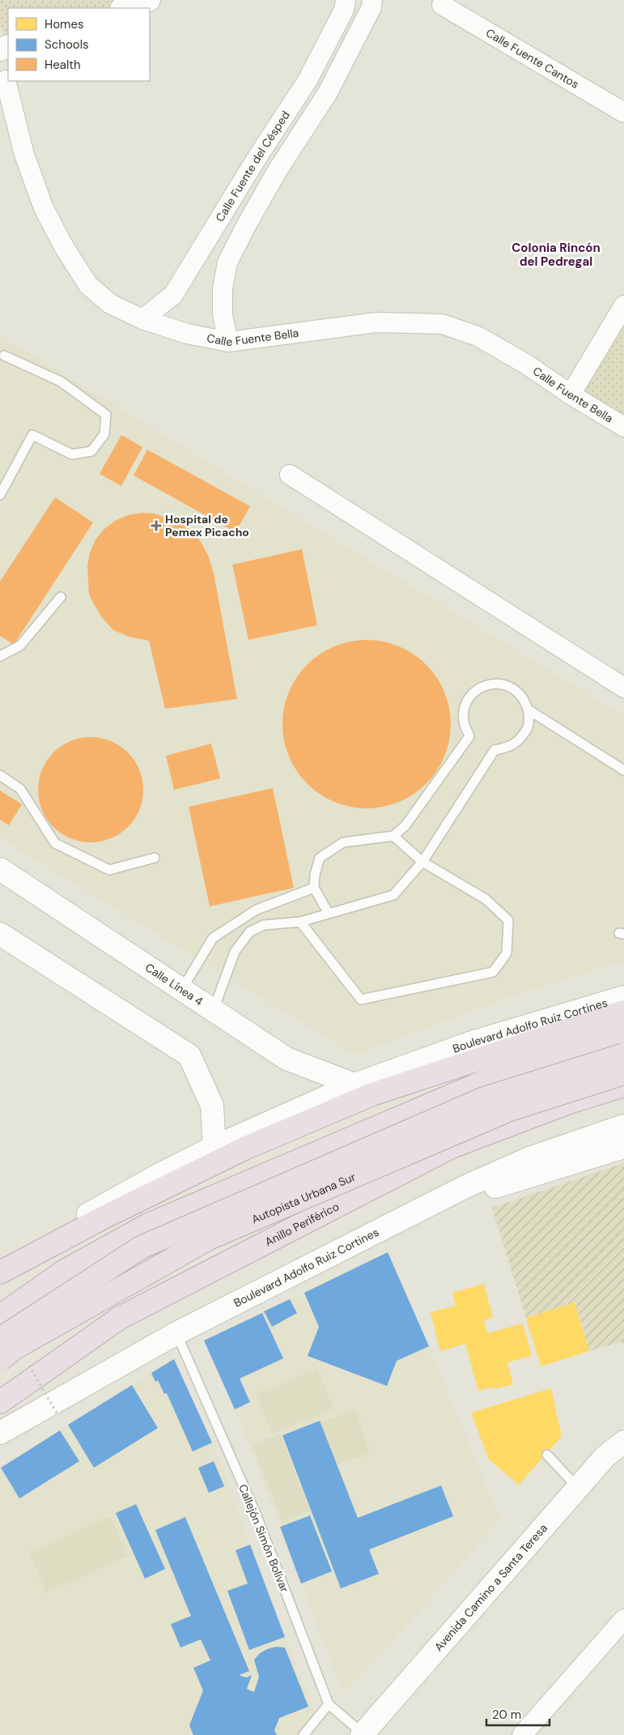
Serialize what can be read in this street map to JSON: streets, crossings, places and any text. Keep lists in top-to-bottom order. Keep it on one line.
{"streets":{"highway":["Autopista Urbana Sur","Anillo Periférico"],"main road":["Calle Línea 4","Boulevard Adolfo Ruiz Cortines","Avenida Camino a Santa Teresa"],"street":["Calle Fuente Cantos","Calle Fuente del Césped","Calle Fuente Bella"],"lane":["Callejón Simón Bolívar"]},"crossings":[["Calle Fuente del Césped","Calle Fuente Bella"],["Calle Línea 4","Boulevard Adolfo Ruiz Cortines"],["Boulevard Adolfo Ruiz Cortines","Callejón Simón Bolívar"],["Callejón Simón Bolívar","Avenida Camino a Santa Teresa"]],"districts":["Colonia Rincón del Pedregal"],"places":{"health":["Hospital de Pemex Picacho"]},"legend":["Homes","Schools","Health"],"scale_bar":"20 m"}
